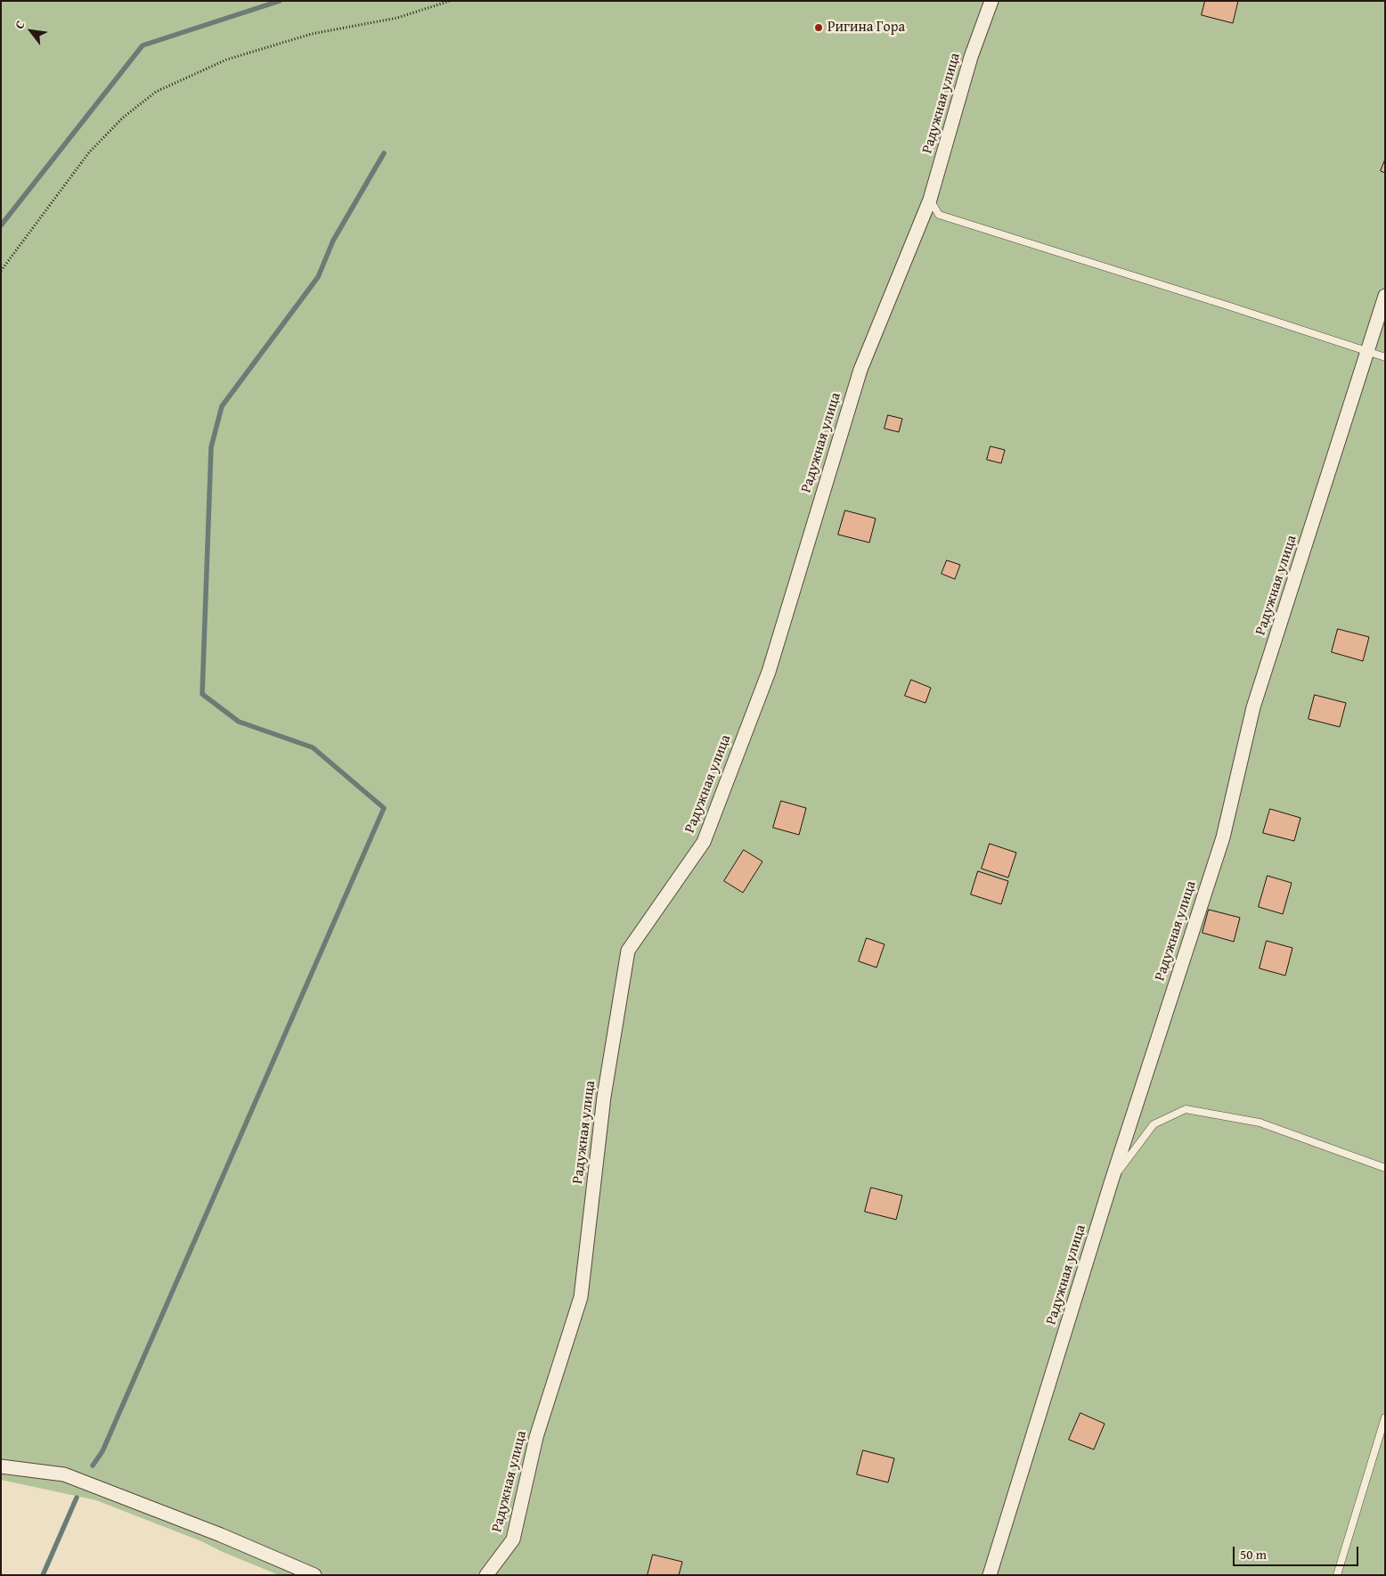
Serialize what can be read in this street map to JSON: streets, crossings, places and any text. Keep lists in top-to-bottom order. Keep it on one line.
{"streets":{"street":["Радужная улица"]},"places":["Ригина Гора"],"scale_bar":"50 m","north":"top left"}
